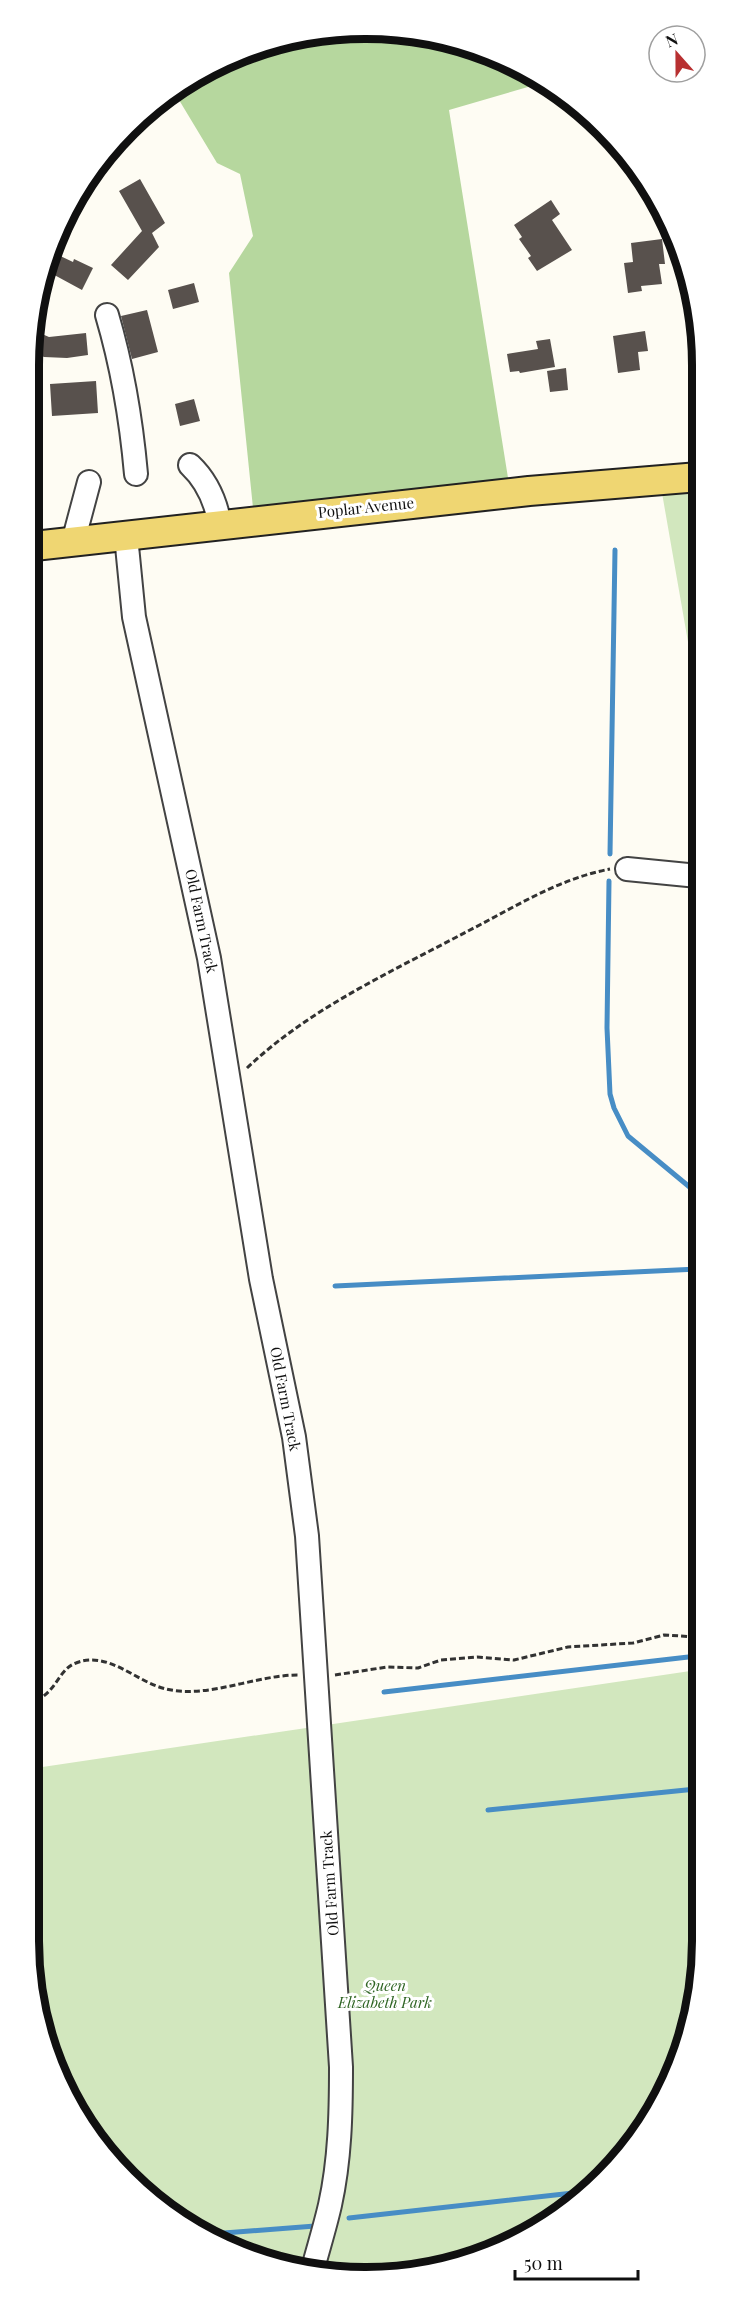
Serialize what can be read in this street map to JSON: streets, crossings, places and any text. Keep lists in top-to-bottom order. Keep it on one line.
{"streets":{"main road":["Poplar Avenue"],"street":["Old Farm Track"]},"crossings":[["Poplar Avenue","Old Farm Track"]],"parks":["Queen Elizabeth Park"],"scale_bar":"50 m","north":"top"}
